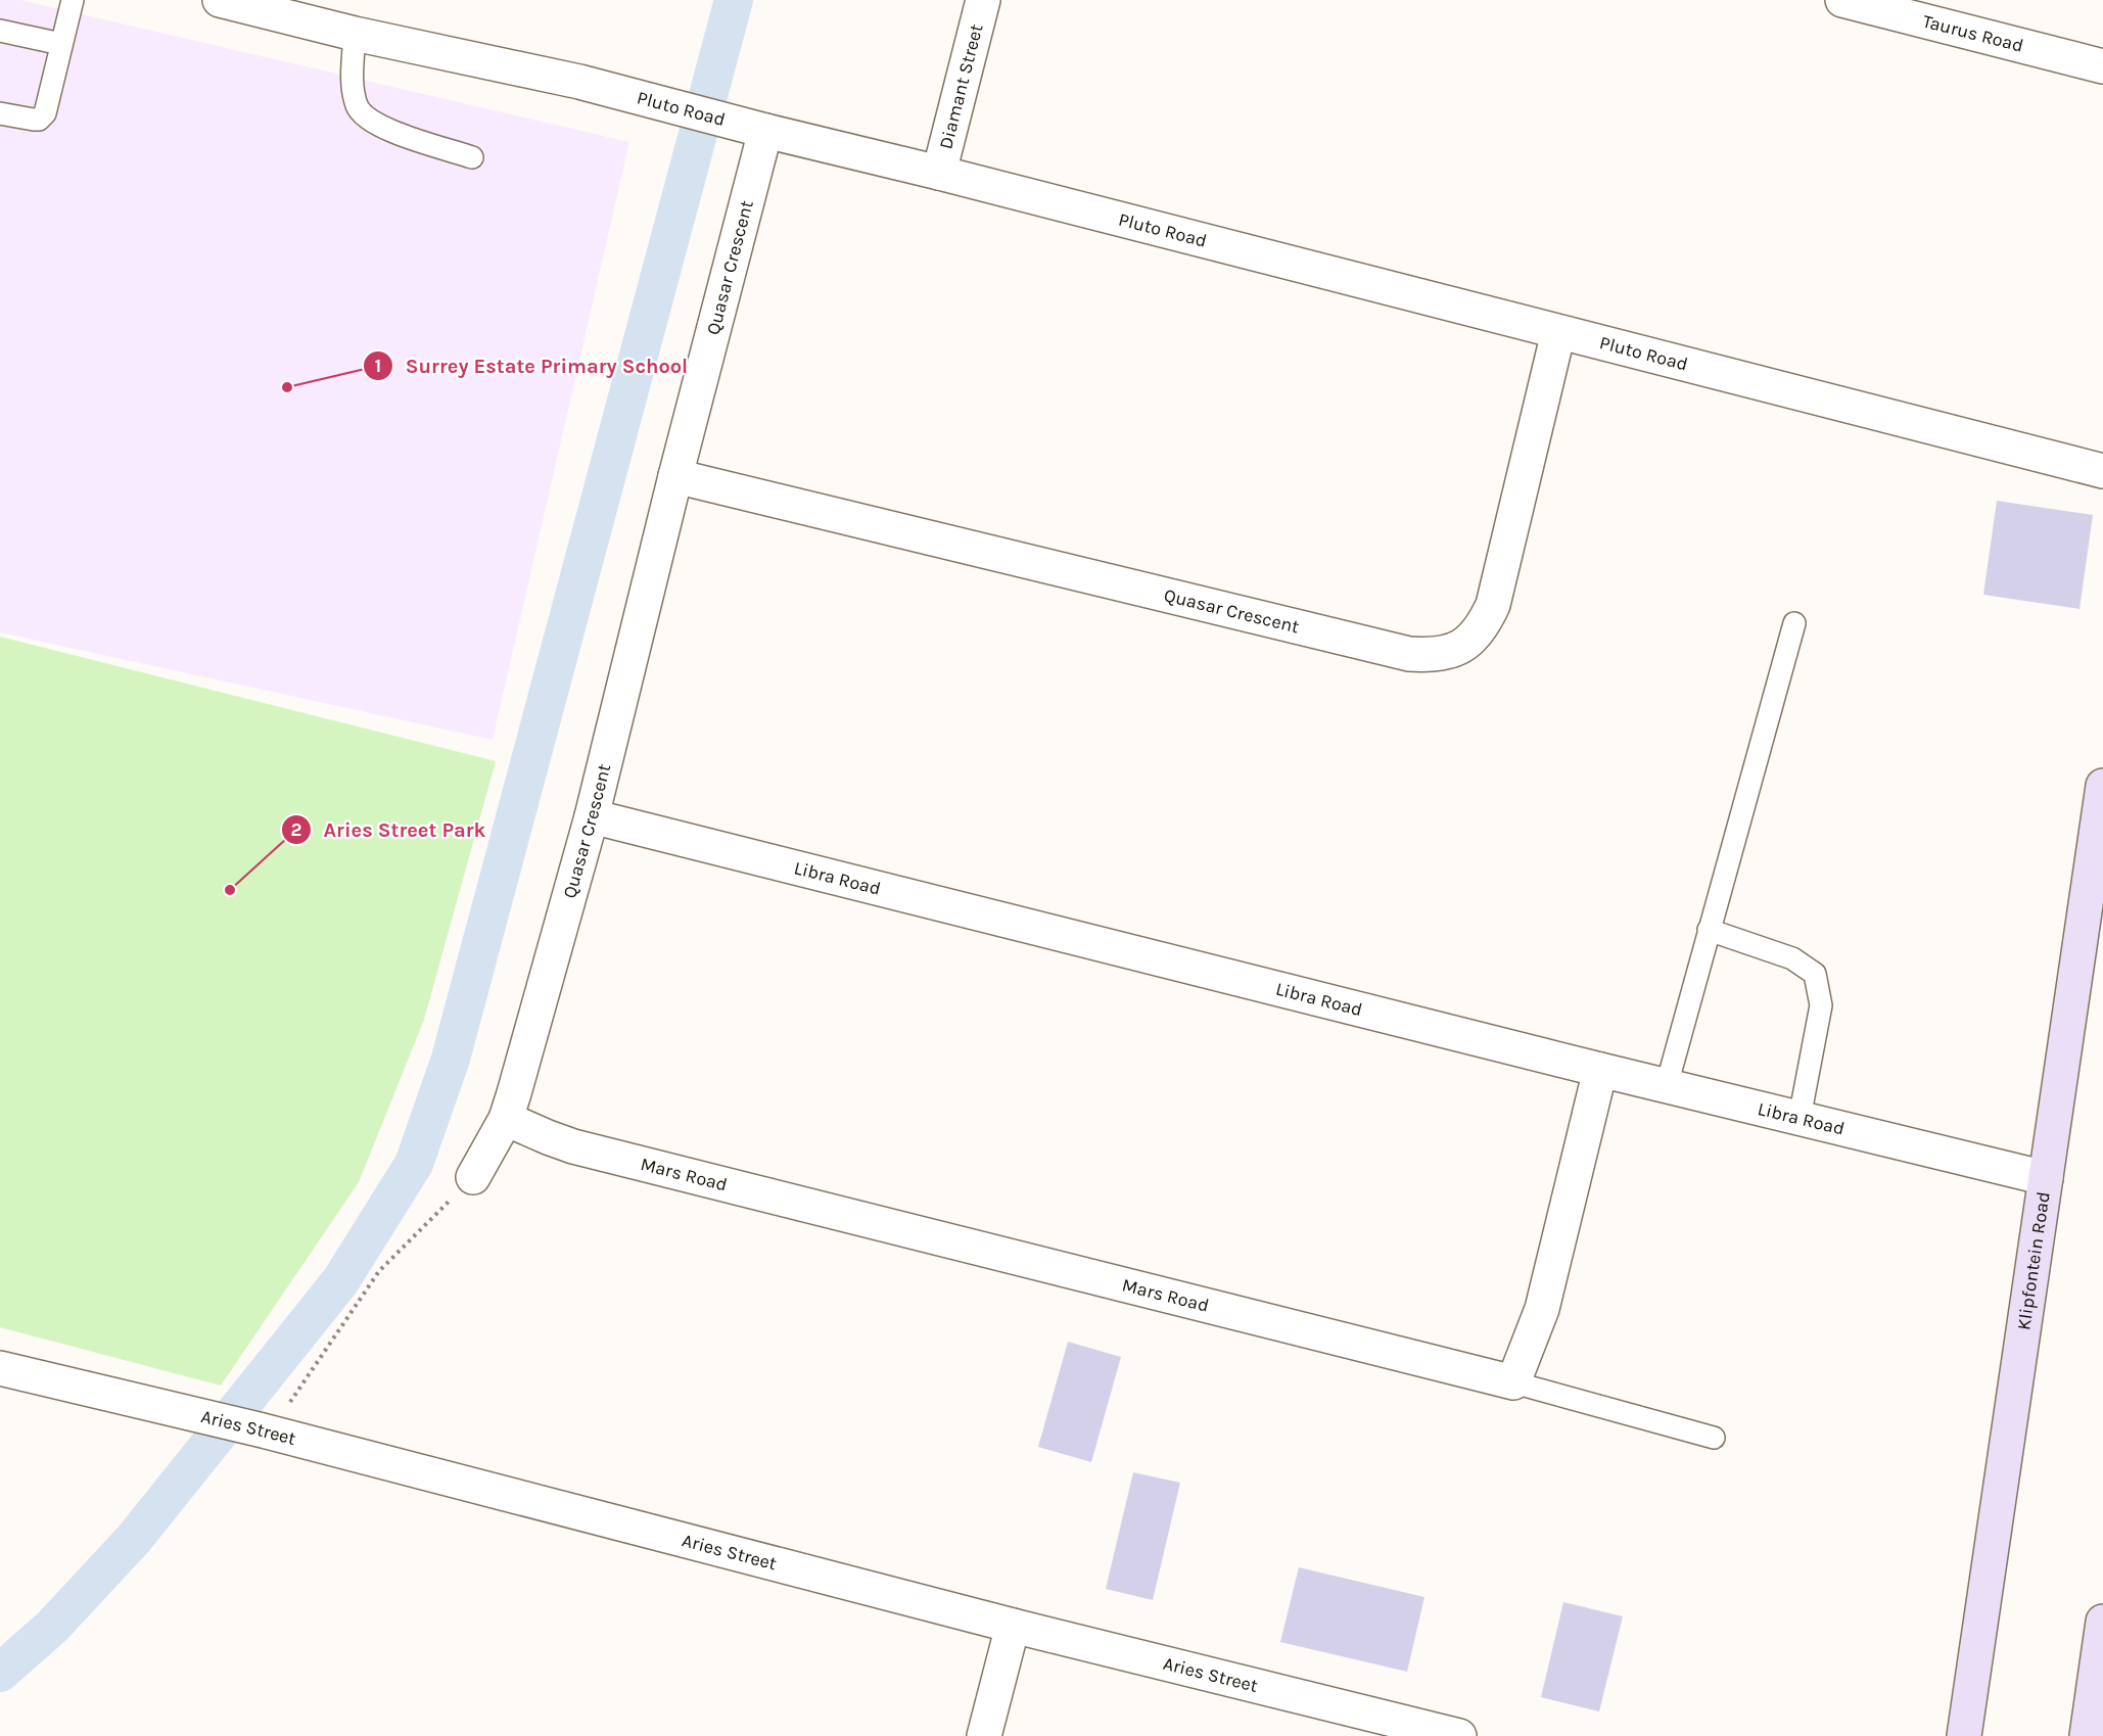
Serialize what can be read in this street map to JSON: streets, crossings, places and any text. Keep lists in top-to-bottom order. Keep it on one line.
{"streets":{"main road":["Klipfontein Road"],"street":["Taurus Road","Diamant Street","Pluto Road","Quasar Crescent","Libra Road","Mars Road","Aries Street"]},"crossings":[["Diamant Street","Pluto Road"],["Pluto Road","Quasar Crescent"],["Quasar Crescent","Libra Road"],["Quasar Crescent","Mars Road"],["Libra Road","Klipfontein Road"]],"places":["Surrey Estate Primary School","Aries Street Park"]}
